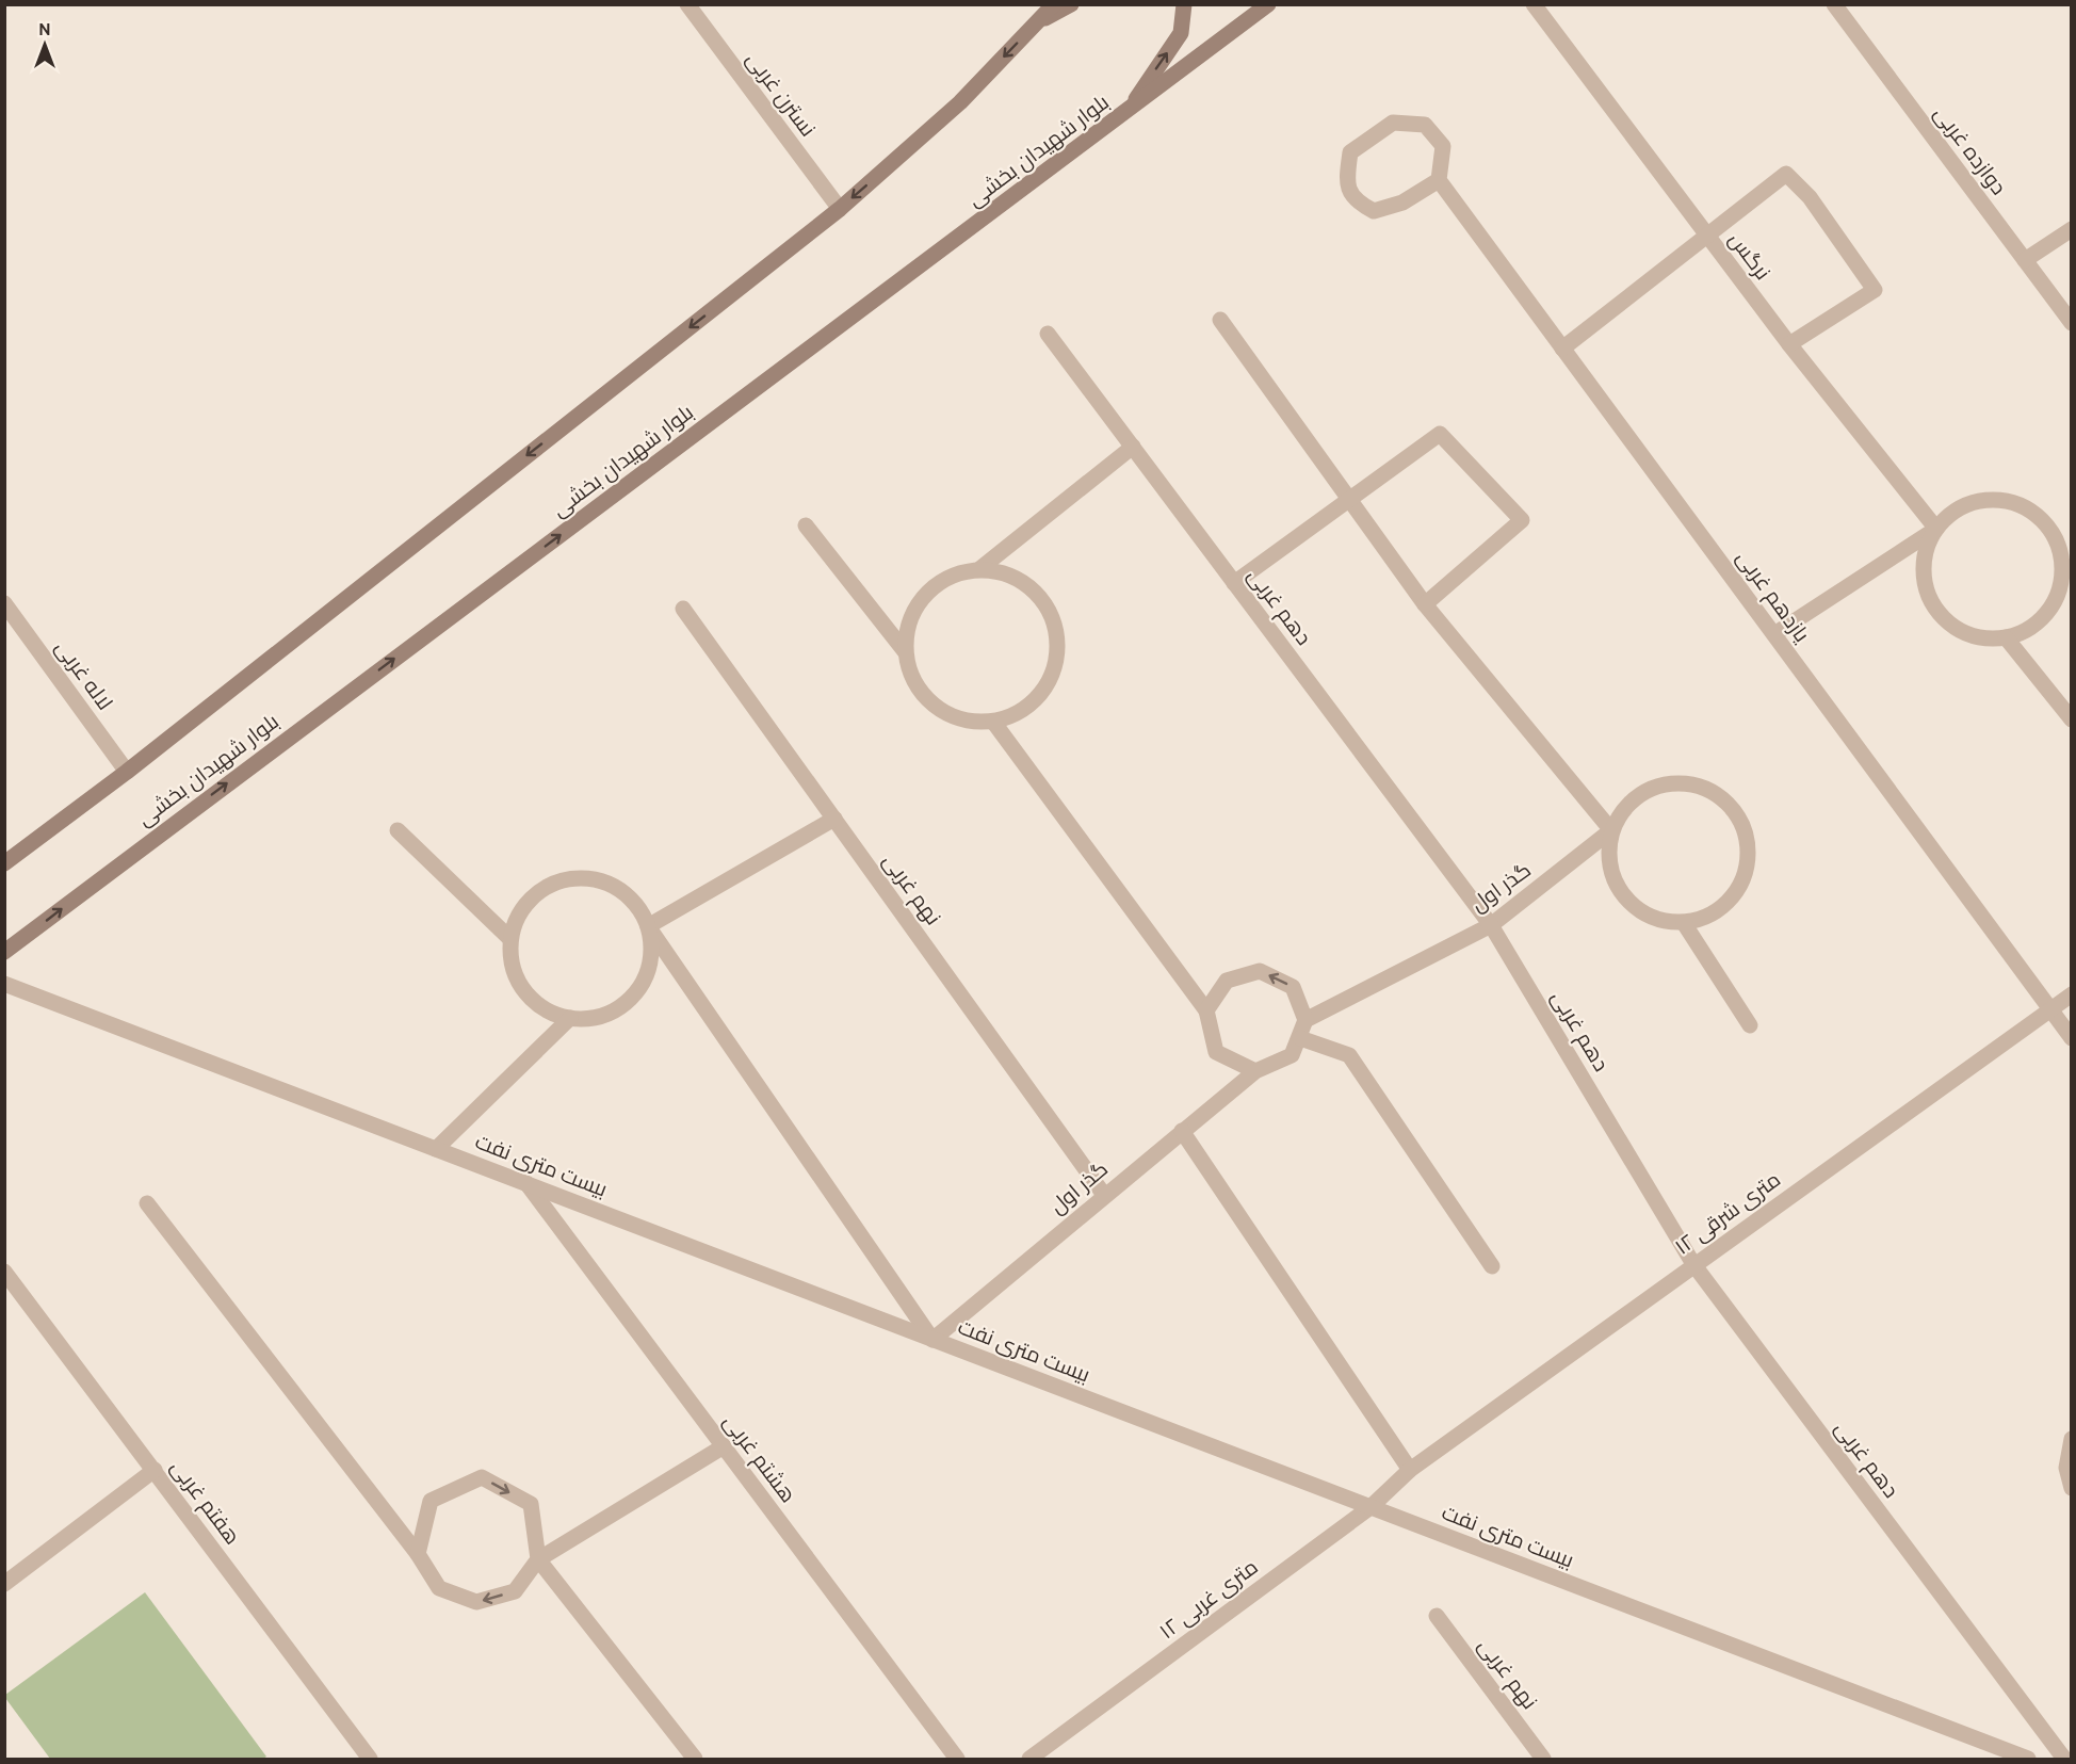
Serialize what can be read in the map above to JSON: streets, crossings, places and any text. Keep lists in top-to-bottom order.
{
  "streets": {
    "main road": ["بلوار شهیدان بخشی"],
    "street": [
      "نسترن غربی",
      "دوازده غربی",
      "نرگس",
      "یازدهم غربی",
      "دهم غربی",
      "لاله غربی",
      "گذر اول",
      "نهم غربی",
      "بیست متری نفت",
      "۱۲ متری شرقی",
      "هشتم غربی",
      "هفتم غربی",
      "۱۲ متری غربی"
    ]
  },
  "crossings": [
    ["یازدهم غربی", "۱۲ متری شرقی"],
    ["دهم غربی", "گذر اول"],
    ["دهم غربی", "۱۲ متری شرقی"],
    ["گذر اول", "نهم غربی"],
    ["گذر اول", "بیست متری نفت"],
    ["بیست متری نفت", "هشتم غربی"],
    ["بیست متری نفت", "۱۲ متری غربی"],
    ["۱۲ متری شرقی", "۱۲ متری غربی"]
  ],
  "north": "top"
}
